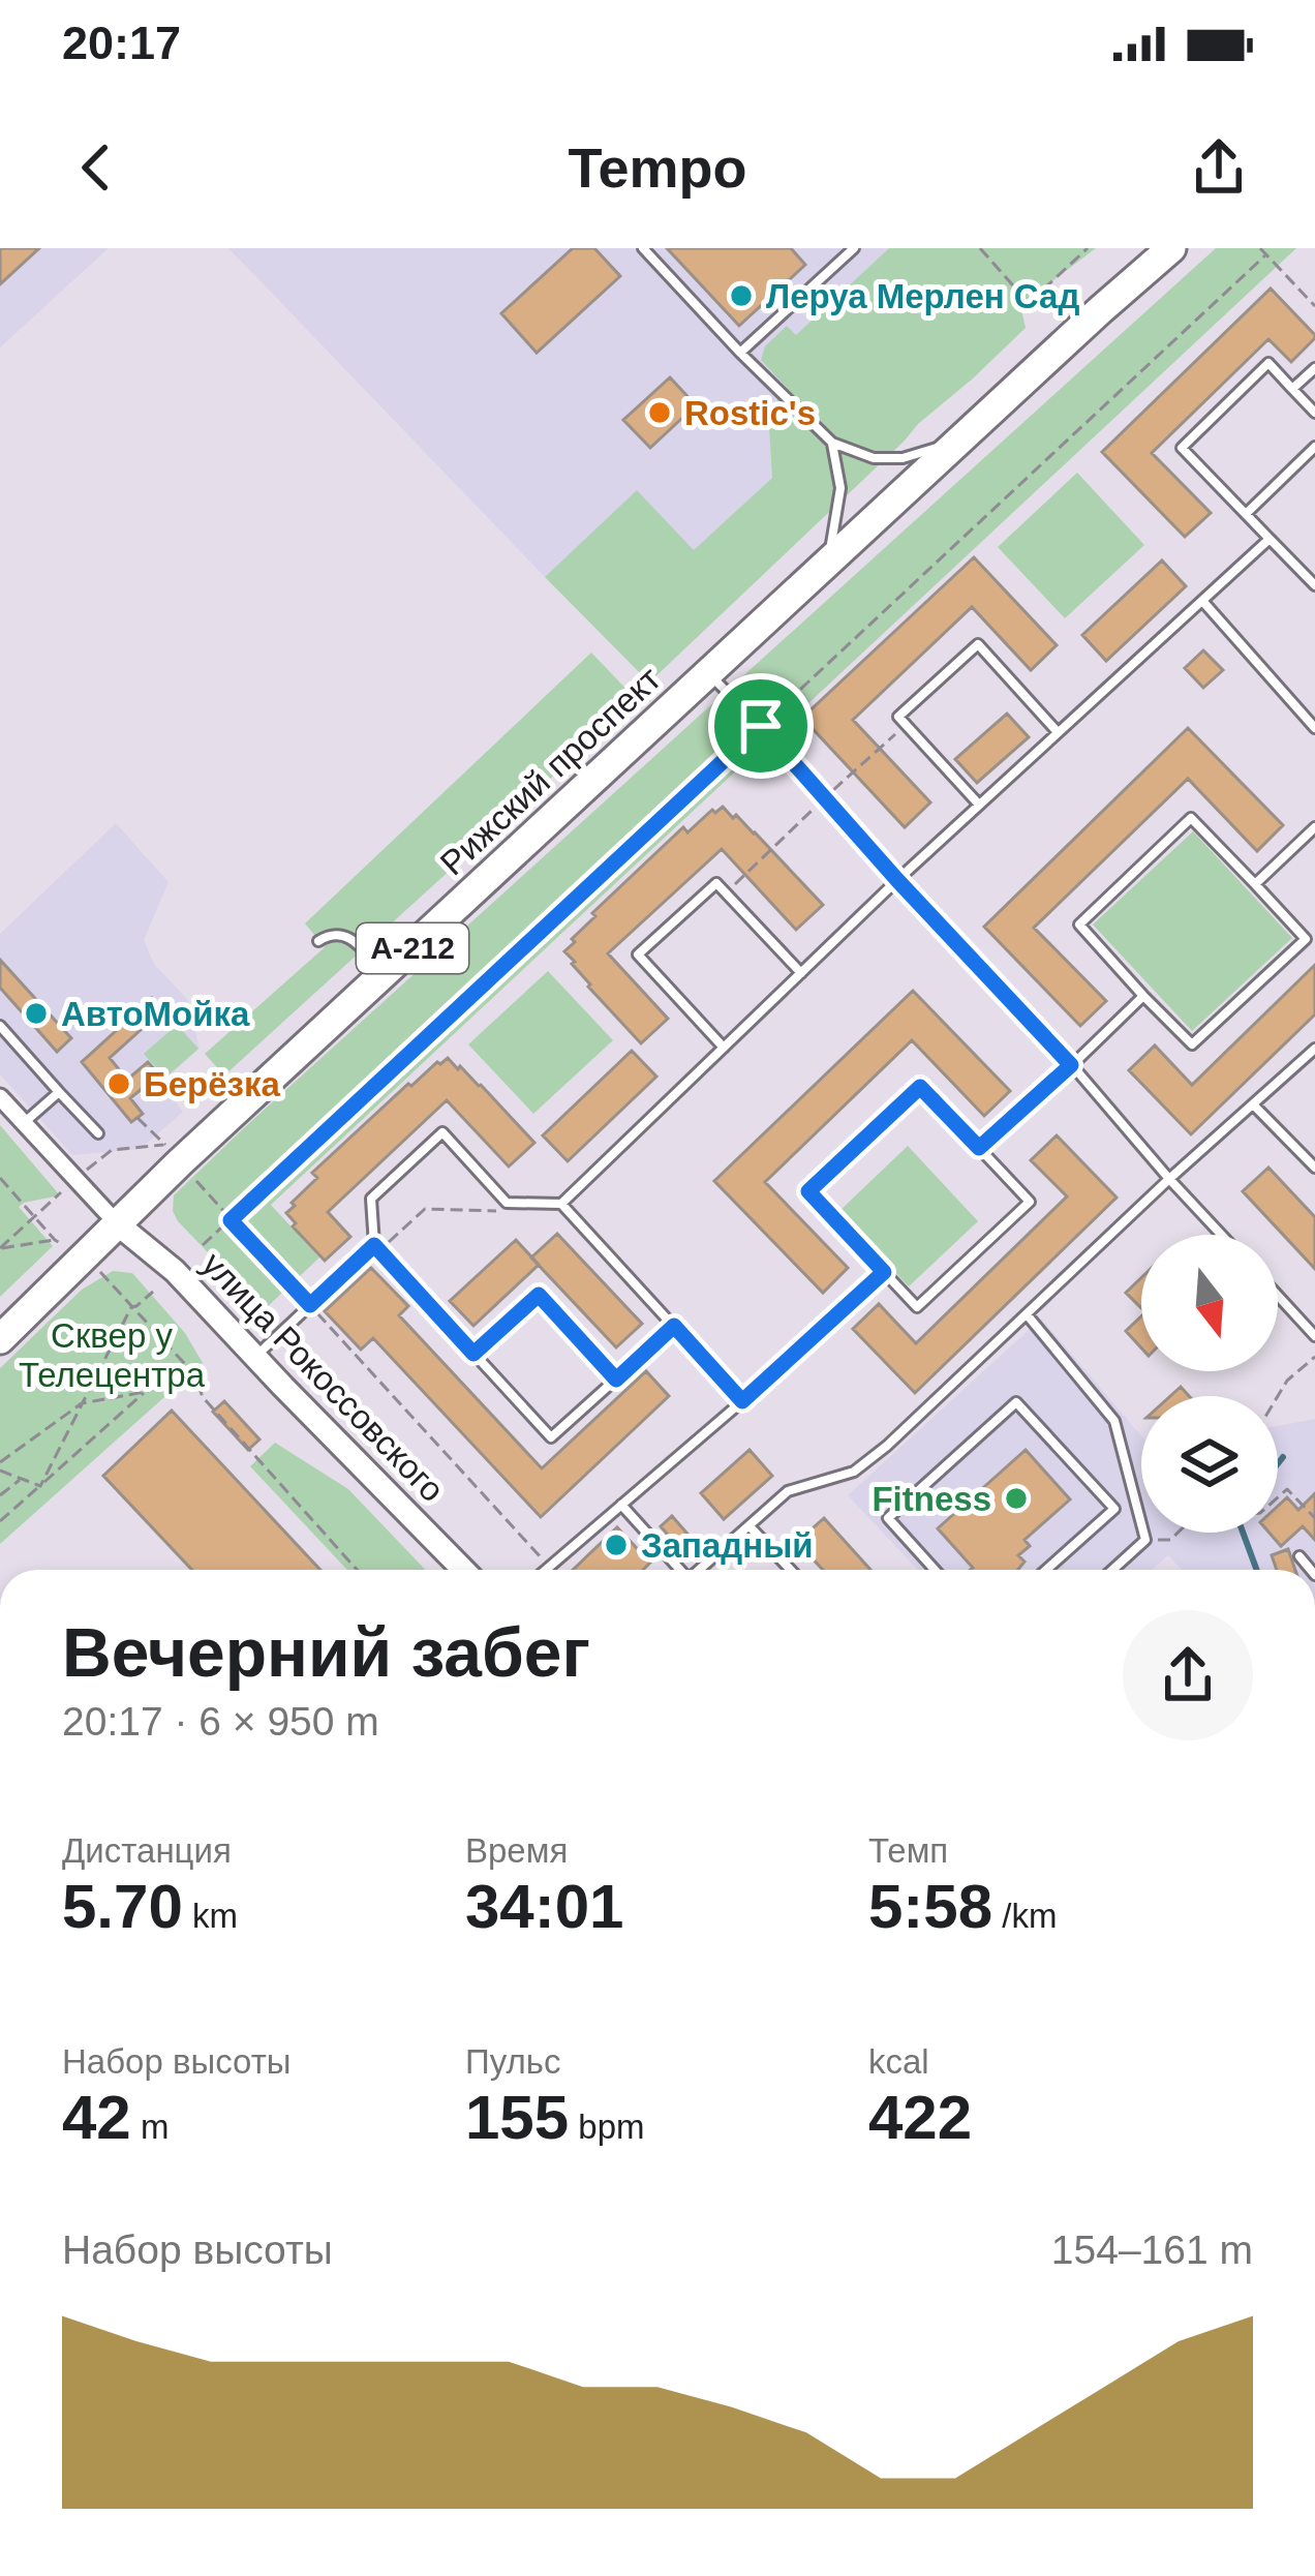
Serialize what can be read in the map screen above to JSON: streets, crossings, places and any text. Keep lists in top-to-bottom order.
{
  "streets": {
    "highway": ["Рижский проспект", "А-212"],
    "main road": ["улица Рокоссовского"]
  },
  "crossings": [
    ["Рижский проспект", "улица Рокоссовского"]
  ],
  "parks": ["Сквер у Телецентра"],
  "places": [
    "Леруа Мерлен Сад",
    "Rostic's",
    "АвтоМойка",
    "Берёзка",
    "Fitness",
    "Западный"
  ],
  "north": "bottom",
  "page": {
    "status": "20:17",
    "header": "Tempo",
    "heading": ["Вечерний забег", "20:17 · 6 × 950 m"],
    "stats": [
      ["Дистанция", "5.70 km"],
      ["Время", "34:01"],
      ["Темп", "5:58 /km"],
      ["Набор высоты", "42 m"],
      ["Пульс", "155 bpm"],
      ["kcal", "422"]
    ],
    "chart": ["Набор высоты", "154–161 m"]
  }
}
